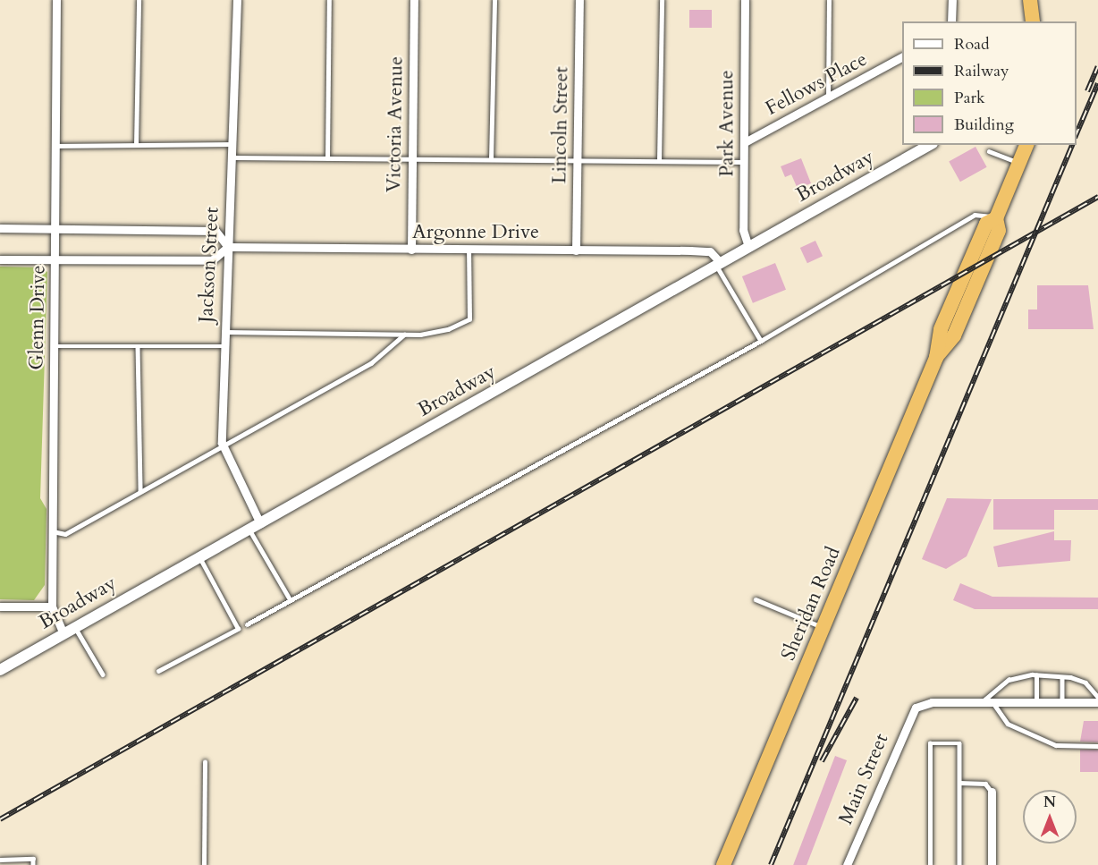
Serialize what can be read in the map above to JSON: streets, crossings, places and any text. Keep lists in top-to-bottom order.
{
  "streets": {
    "highway": ["Sheridan Road"],
    "street": [
      "Fellows Place",
      "Park Avenue",
      "Victoria Avenue",
      "Lincoln Street",
      "Broadway",
      "Argonne Drive",
      "Jackson Street",
      "Glenn Drive",
      "Main Street"
    ]
  },
  "crossings": [
    ["Fellows Place", "Park Avenue"],
    ["Park Avenue", "Broadway"],
    ["Victoria Avenue", "Argonne Drive"],
    ["Lincoln Street", "Argonne Drive"],
    ["Broadway", "Argonne Drive"],
    ["Broadway", "Jackson Street"],
    ["Broadway", "Glenn Drive"],
    ["Argonne Drive", "Jackson Street"]
  ],
  "legend": [
    "Road",
    "Railway",
    "Park",
    "Building"
  ],
  "north": "top"
}
